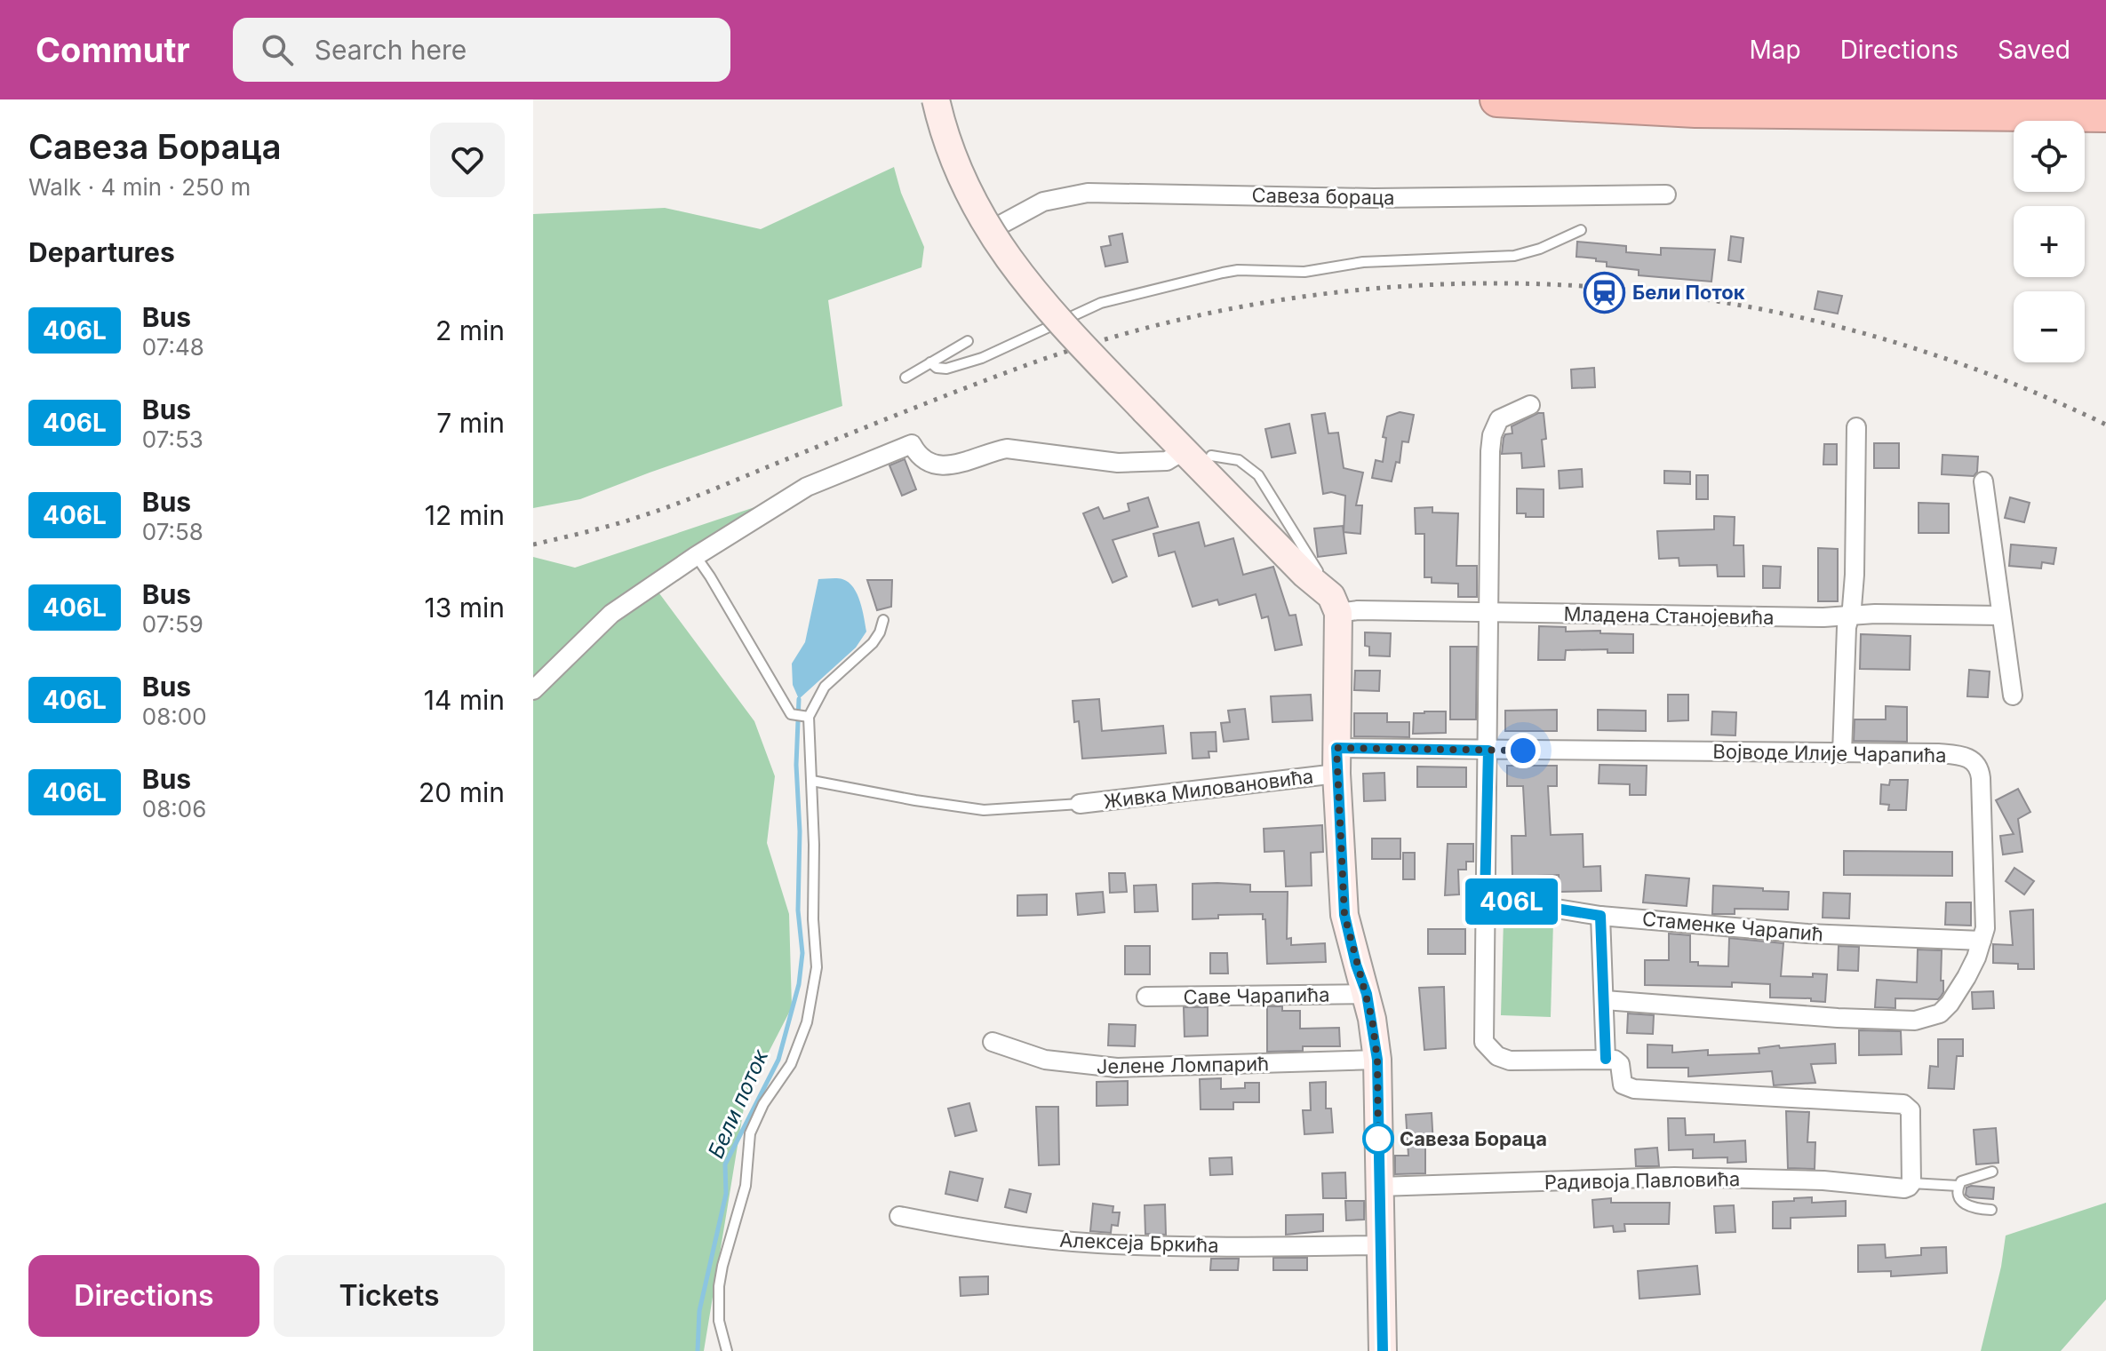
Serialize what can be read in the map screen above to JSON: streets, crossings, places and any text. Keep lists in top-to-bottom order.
{
  "streets": {
    "street": [
      "Савеза бораца",
      "Младена Станојевића",
      "Војводе Илије Чарапића",
      "Живка Миловановића",
      "Стаменке Чарапић",
      "Саве Чарапића",
      "Јелене Ломпарић",
      "Радивоја Павловића",
      "Алексеја Бркића"
    ]
  },
  "crossings": [
    ["Војводе Илије Чарапића", "Живка Миловановића"],
    ["Војводе Илије Чарапића", "Стаменке Чарапић"]
  ],
  "water": ["Бели поток"],
  "places": {
    "station": ["Бели Поток"],
    "other": ["Савеза Бораца"]
  },
  "lines": ["bus line 406L"],
  "page": {
    "header": "Commutr",
    "search": "Search here",
    "nav": ["Map", "Directions", "Saved"],
    "heading": [
      ["Савеза Бораца", "Walk · 4 min · 250 m"],
      "Departures"
    ],
    "on_map": "406L",
    "map_buttons": ["+", "−"],
    "list": [
      {
        "mark": "406L",
        "name": "Bus",
        "note": "07:48",
        "value": "2 min"
      },
      {
        "mark": "406L",
        "name": "Bus",
        "note": "07:53",
        "value": "7 min"
      },
      {
        "mark": "406L",
        "name": "Bus",
        "note": "07:58",
        "value": "12 min"
      },
      {
        "mark": "406L",
        "name": "Bus",
        "note": "07:59",
        "value": "13 min"
      },
      {
        "mark": "406L",
        "name": "Bus",
        "note": "08:00",
        "value": "14 min"
      },
      {
        "mark": "406L",
        "name": "Bus",
        "note": "08:06",
        "value": "20 min"
      }
    ],
    "buttons": ["Directions", "Tickets"]
  }
}
